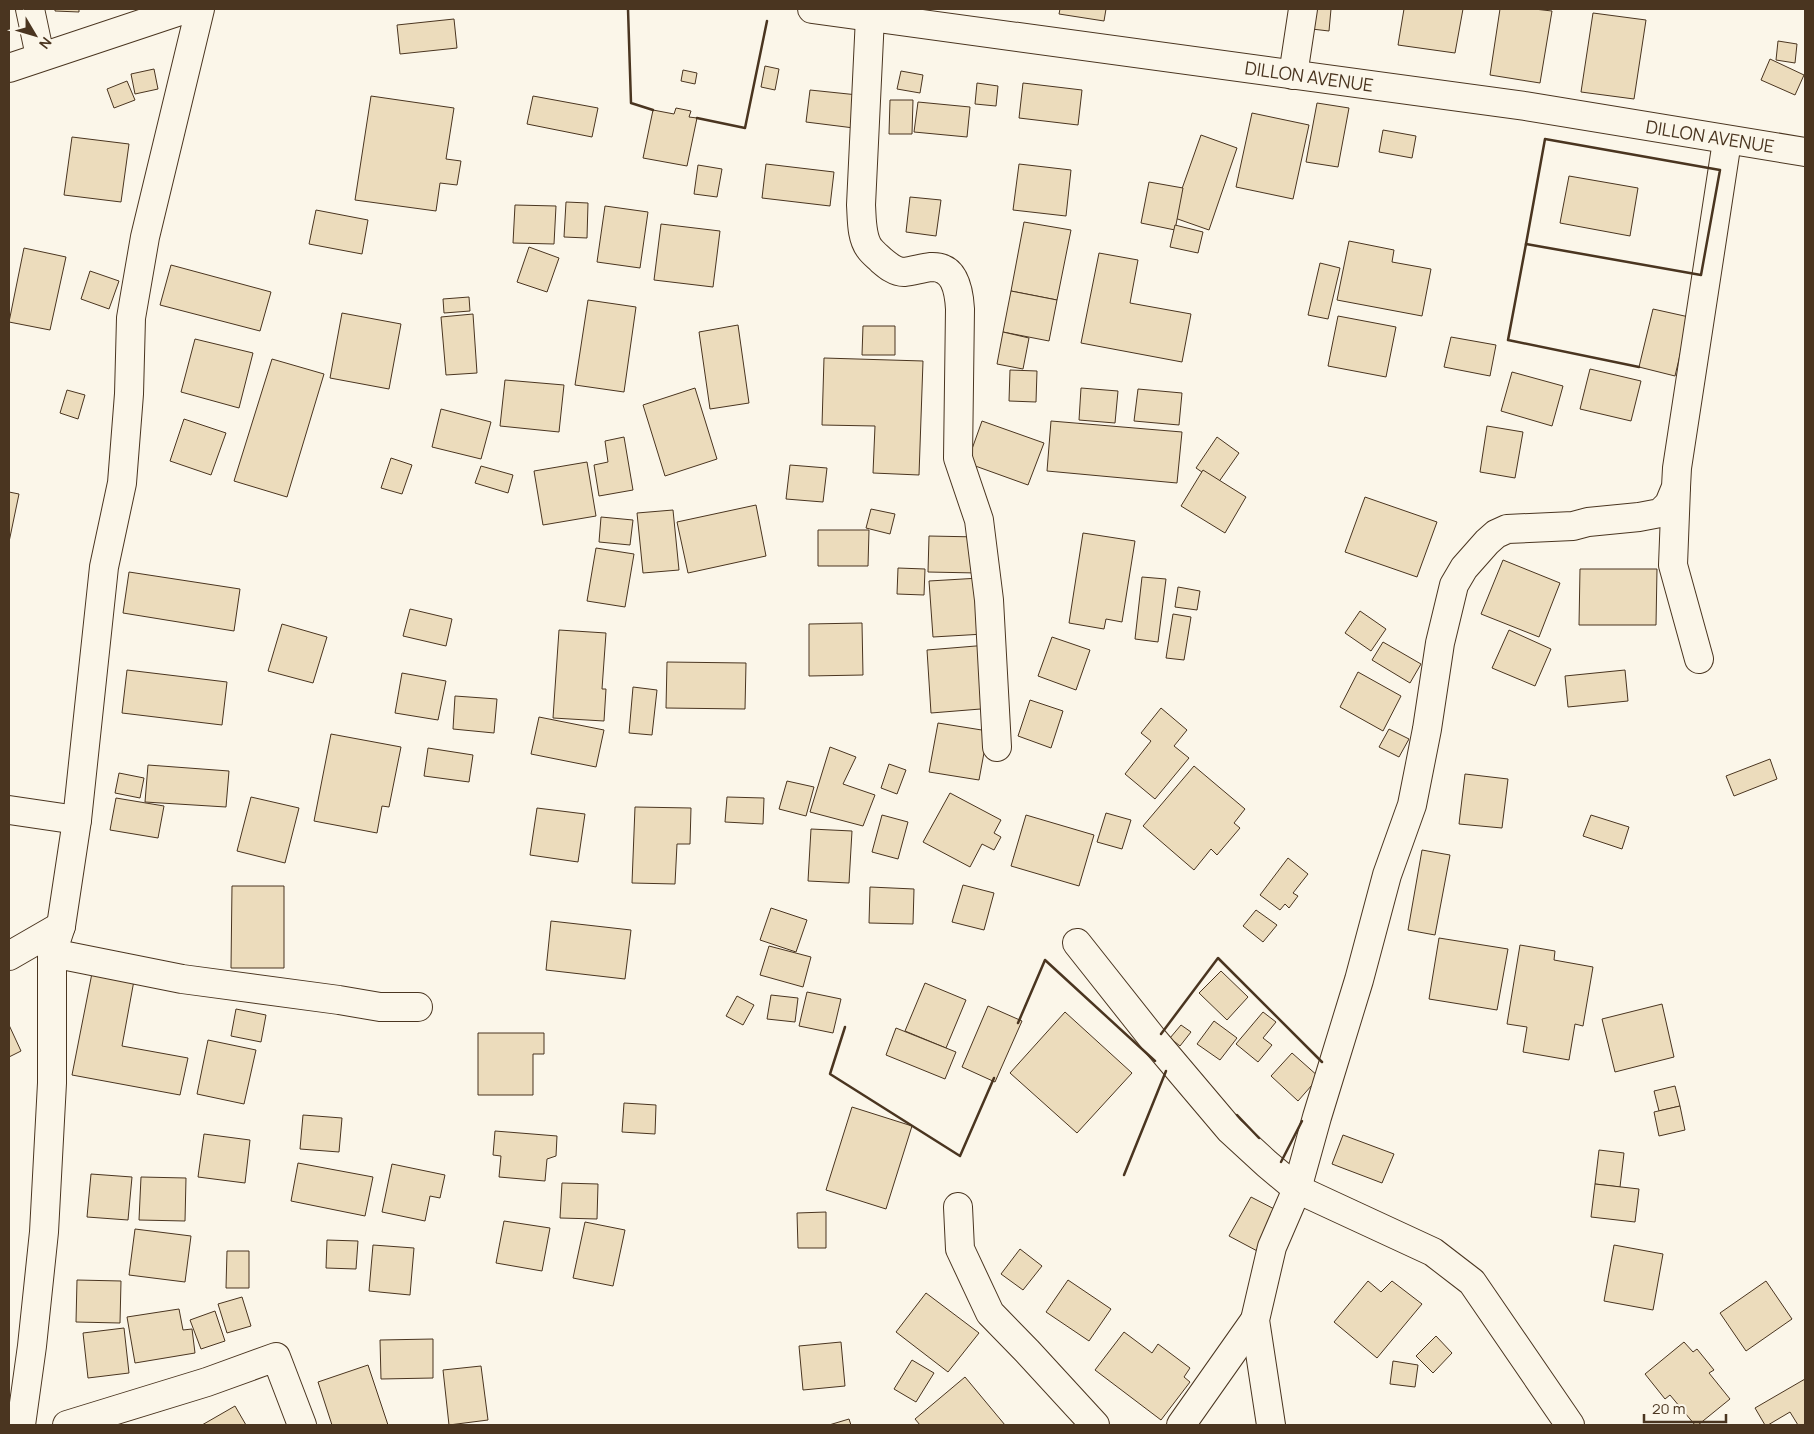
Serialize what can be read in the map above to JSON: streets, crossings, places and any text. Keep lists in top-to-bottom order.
{
  "streets": {
    "street": ["DILLON AVENUE"]
  },
  "scale_bar": "20 m",
  "north": "bottom right"
}
